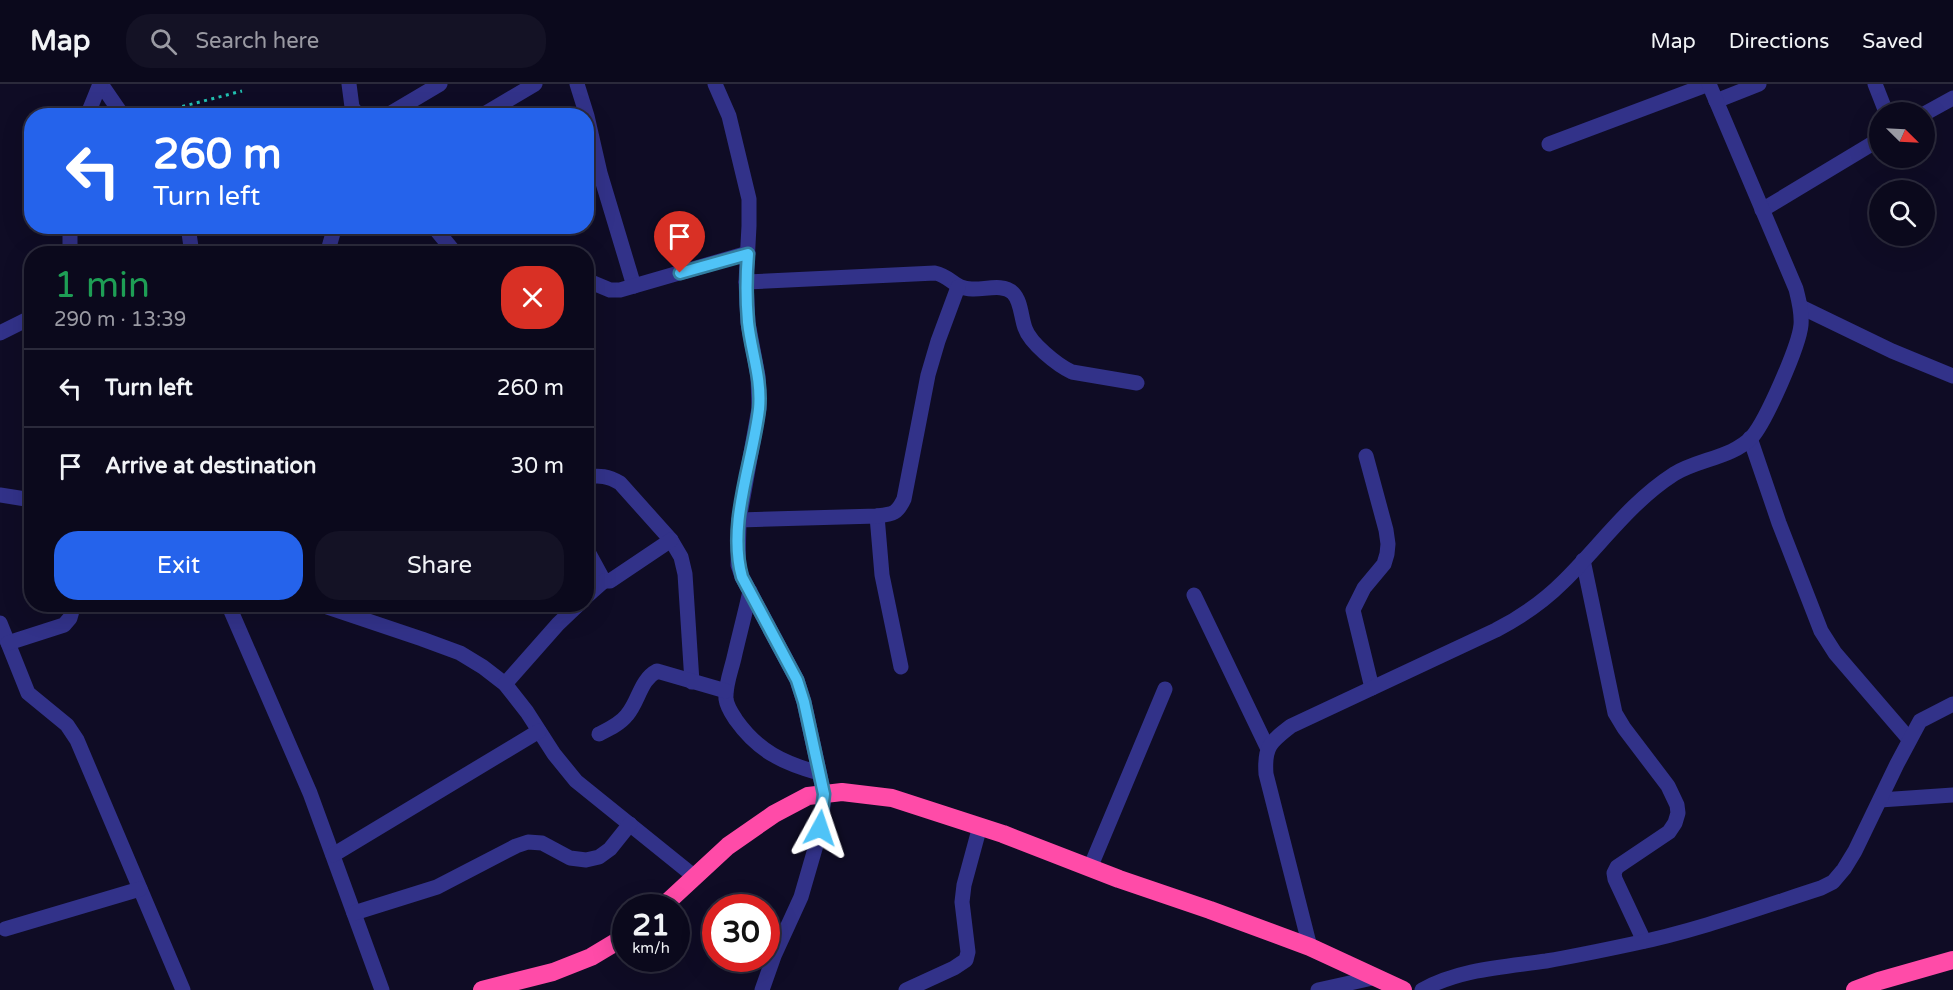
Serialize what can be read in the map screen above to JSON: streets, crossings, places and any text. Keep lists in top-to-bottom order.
{
  "north": "bottom right",
  "page": {
    "header": "Map",
    "search": "Search here",
    "nav": ["Map", "Directions", "Saved"],
    "turn": ["260 m", "Turn left"],
    "heading": ["1 min", "290 m · 13:39"],
    "list": [
      {
        "name": "Turn left",
        "value": "260 m"
      },
      {
        "name": "Arrive at destination",
        "value": "30 m"
      }
    ],
    "buttons": ["Exit", "Share"],
    "speed": "21 km/h",
    "limit": "30"
  }
}
